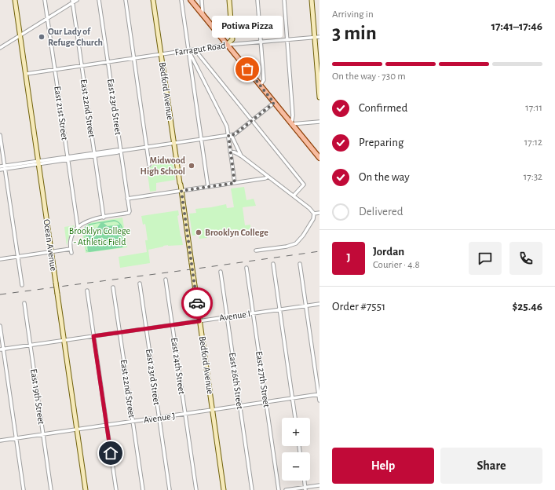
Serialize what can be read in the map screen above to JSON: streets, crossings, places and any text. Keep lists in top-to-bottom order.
{
  "streets": {
    "main road": ["Bedford Avenue", "Ocean Avenue"],
    "street": [
      "Farragut Road",
      "East 23rd Street",
      "East 22nd Street",
      "East 21st Street",
      "Avenue I",
      "East 24th Street",
      "East 27th Street",
      "East 26th Street",
      "East 19th Street",
      "Avenue J"
    ]
  },
  "crossings": [
    ["Farragut Road", "Bedford Avenue"],
    ["Farragut Road", "East 23rd Street"],
    ["Farragut Road", "East 22nd Street"],
    ["Farragut Road", "East 21st Street"],
    ["Farragut Road", "Ocean Avenue"],
    ["Bedford Avenue", "Avenue I"],
    ["Bedford Avenue", "Avenue J"],
    ["East 23rd Street", "East 22nd Street"],
    ["East 23rd Street", "Avenue I"],
    ["East 23rd Street", "Avenue J"],
    ["East 22nd Street", "Avenue I"],
    ["East 22nd Street", "Avenue J"],
    ["Ocean Avenue", "Avenue I"],
    ["Ocean Avenue", "Avenue J"],
    ["Avenue I", "East 24th Street"],
    ["Avenue I", "East 27th Street"],
    ["Avenue I", "East 26th Street"],
    ["Avenue I", "East 19th Street"],
    ["East 24th Street", "Avenue J"],
    ["East 27th Street", "Avenue J"],
    ["East 26th Street", "Avenue J"],
    ["East 19th Street", "Avenue J"]
  ],
  "parks": ["Brooklyn College - Athletic Field"],
  "places": [
    "Our Lady of Refuge Church",
    "Potiwa Pizza",
    "Midwood High School",
    "Brooklyn College"
  ],
  "page": {
    "heading": ["3 min", "Arriving in", "17:41–17:46"],
    "panel": [
      "Jordan",
      "Courier · 4.8",
      "Order #7551",
      "$25.46"
    ],
    "bubble": "Potiwa Pizza",
    "bar": "On the way · 730 m",
    "list": [
      ["Confirmed", "17:11"],
      ["Preparing", "17:12"],
      ["On the way", "17:32"],
      "Delivered"
    ],
    "round": "J",
    "map_buttons": ["+", "−"],
    "buttons": ["Help", "Share"]
  }
}
